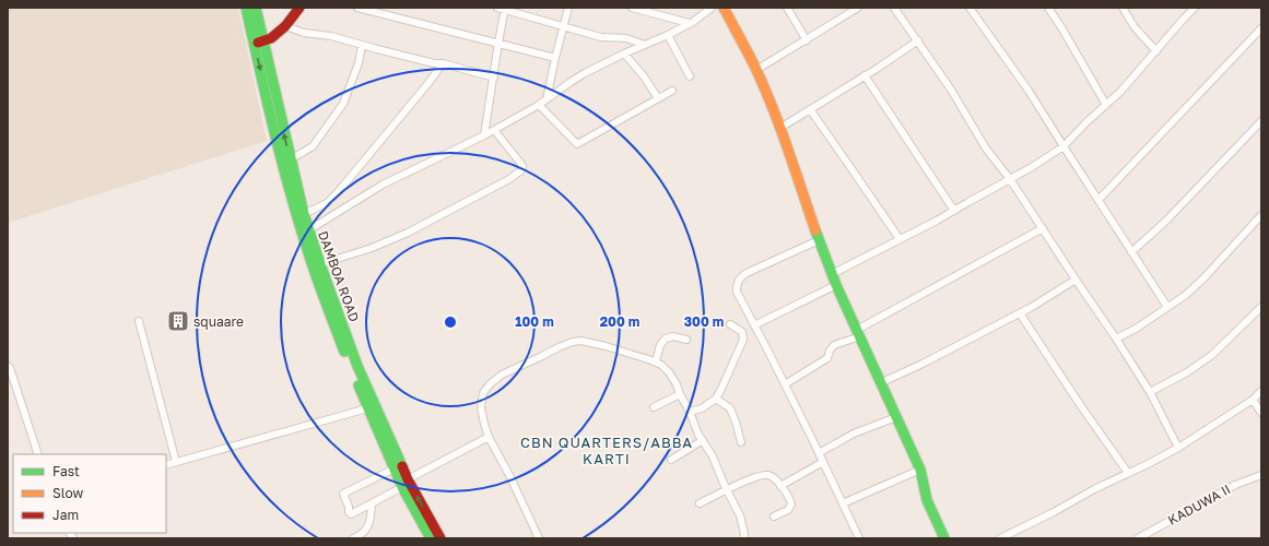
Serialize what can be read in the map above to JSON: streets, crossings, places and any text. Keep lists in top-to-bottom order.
{
  "streets": {
    "main road": ["DAMBOA ROAD"],
    "street": ["KADUWA II"]
  },
  "districts": ["CBN QUARTERS/ABBA KARTI"],
  "places": {
    "building": ["squaare"]
  },
  "legend": ["Fast", "Slow", "Jam"],
  "rings": ["100 m", "200 m", "300 m"]
}
